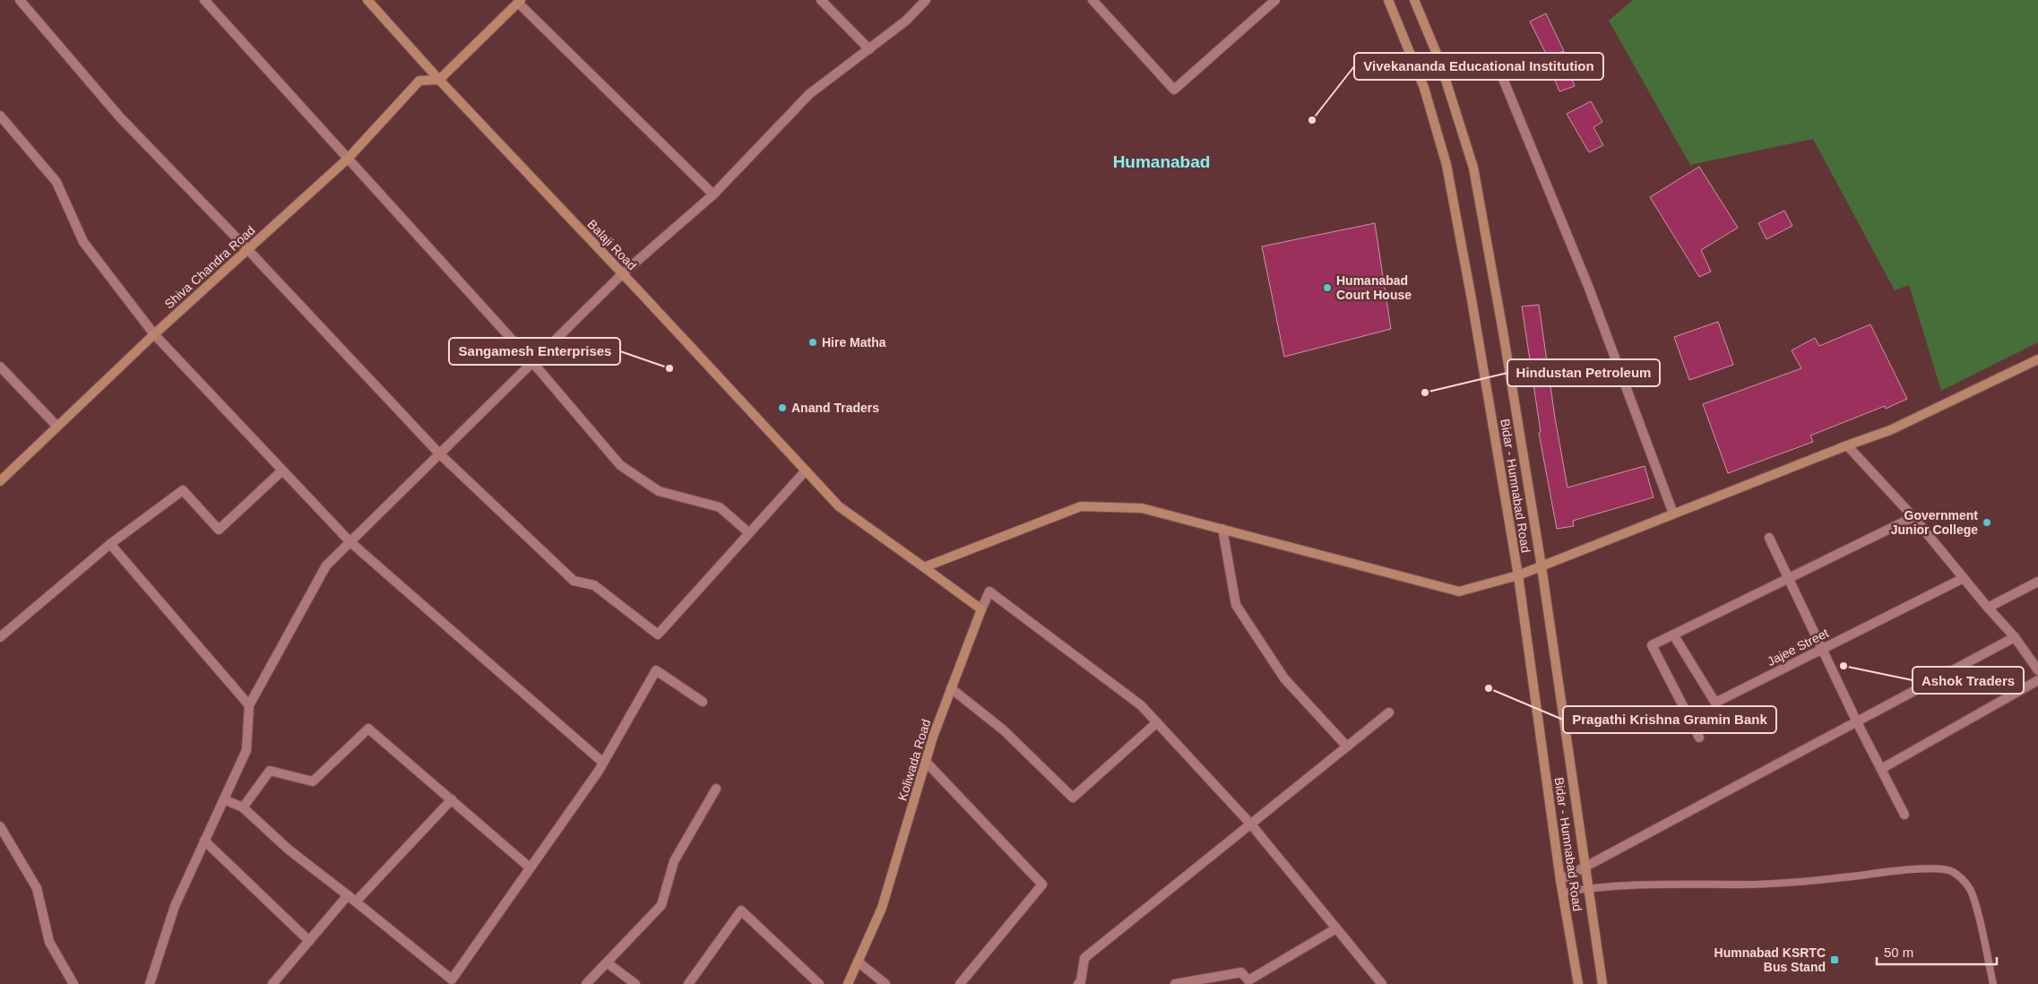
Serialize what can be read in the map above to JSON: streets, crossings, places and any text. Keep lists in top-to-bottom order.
{
  "streets": {
    "street": [
      "Balaji Road",
      "Shiva Chandra Road",
      "Bidar - Humnabad Road",
      "Jajee Street",
      "Koliwada Road"
    ]
  },
  "crossings": [
    ["Balaji Road", "Shiva Chandra Road"]
  ],
  "districts": ["Humanabad"],
  "places": {
    "other": [
      "Vivekananda Educational Institution",
      "Humanabad Court House",
      "Hire Matha",
      "Sangamesh Enterprises",
      "Hindustan Petroleum",
      "Anand Traders",
      "Government Junior College",
      "Ashok Traders",
      "Pragathi Krishna Gramin Bank"
    ],
    "transit": ["Humnabad KSRTC Bus Stand"]
  },
  "scale_bar": "50 m"
}
